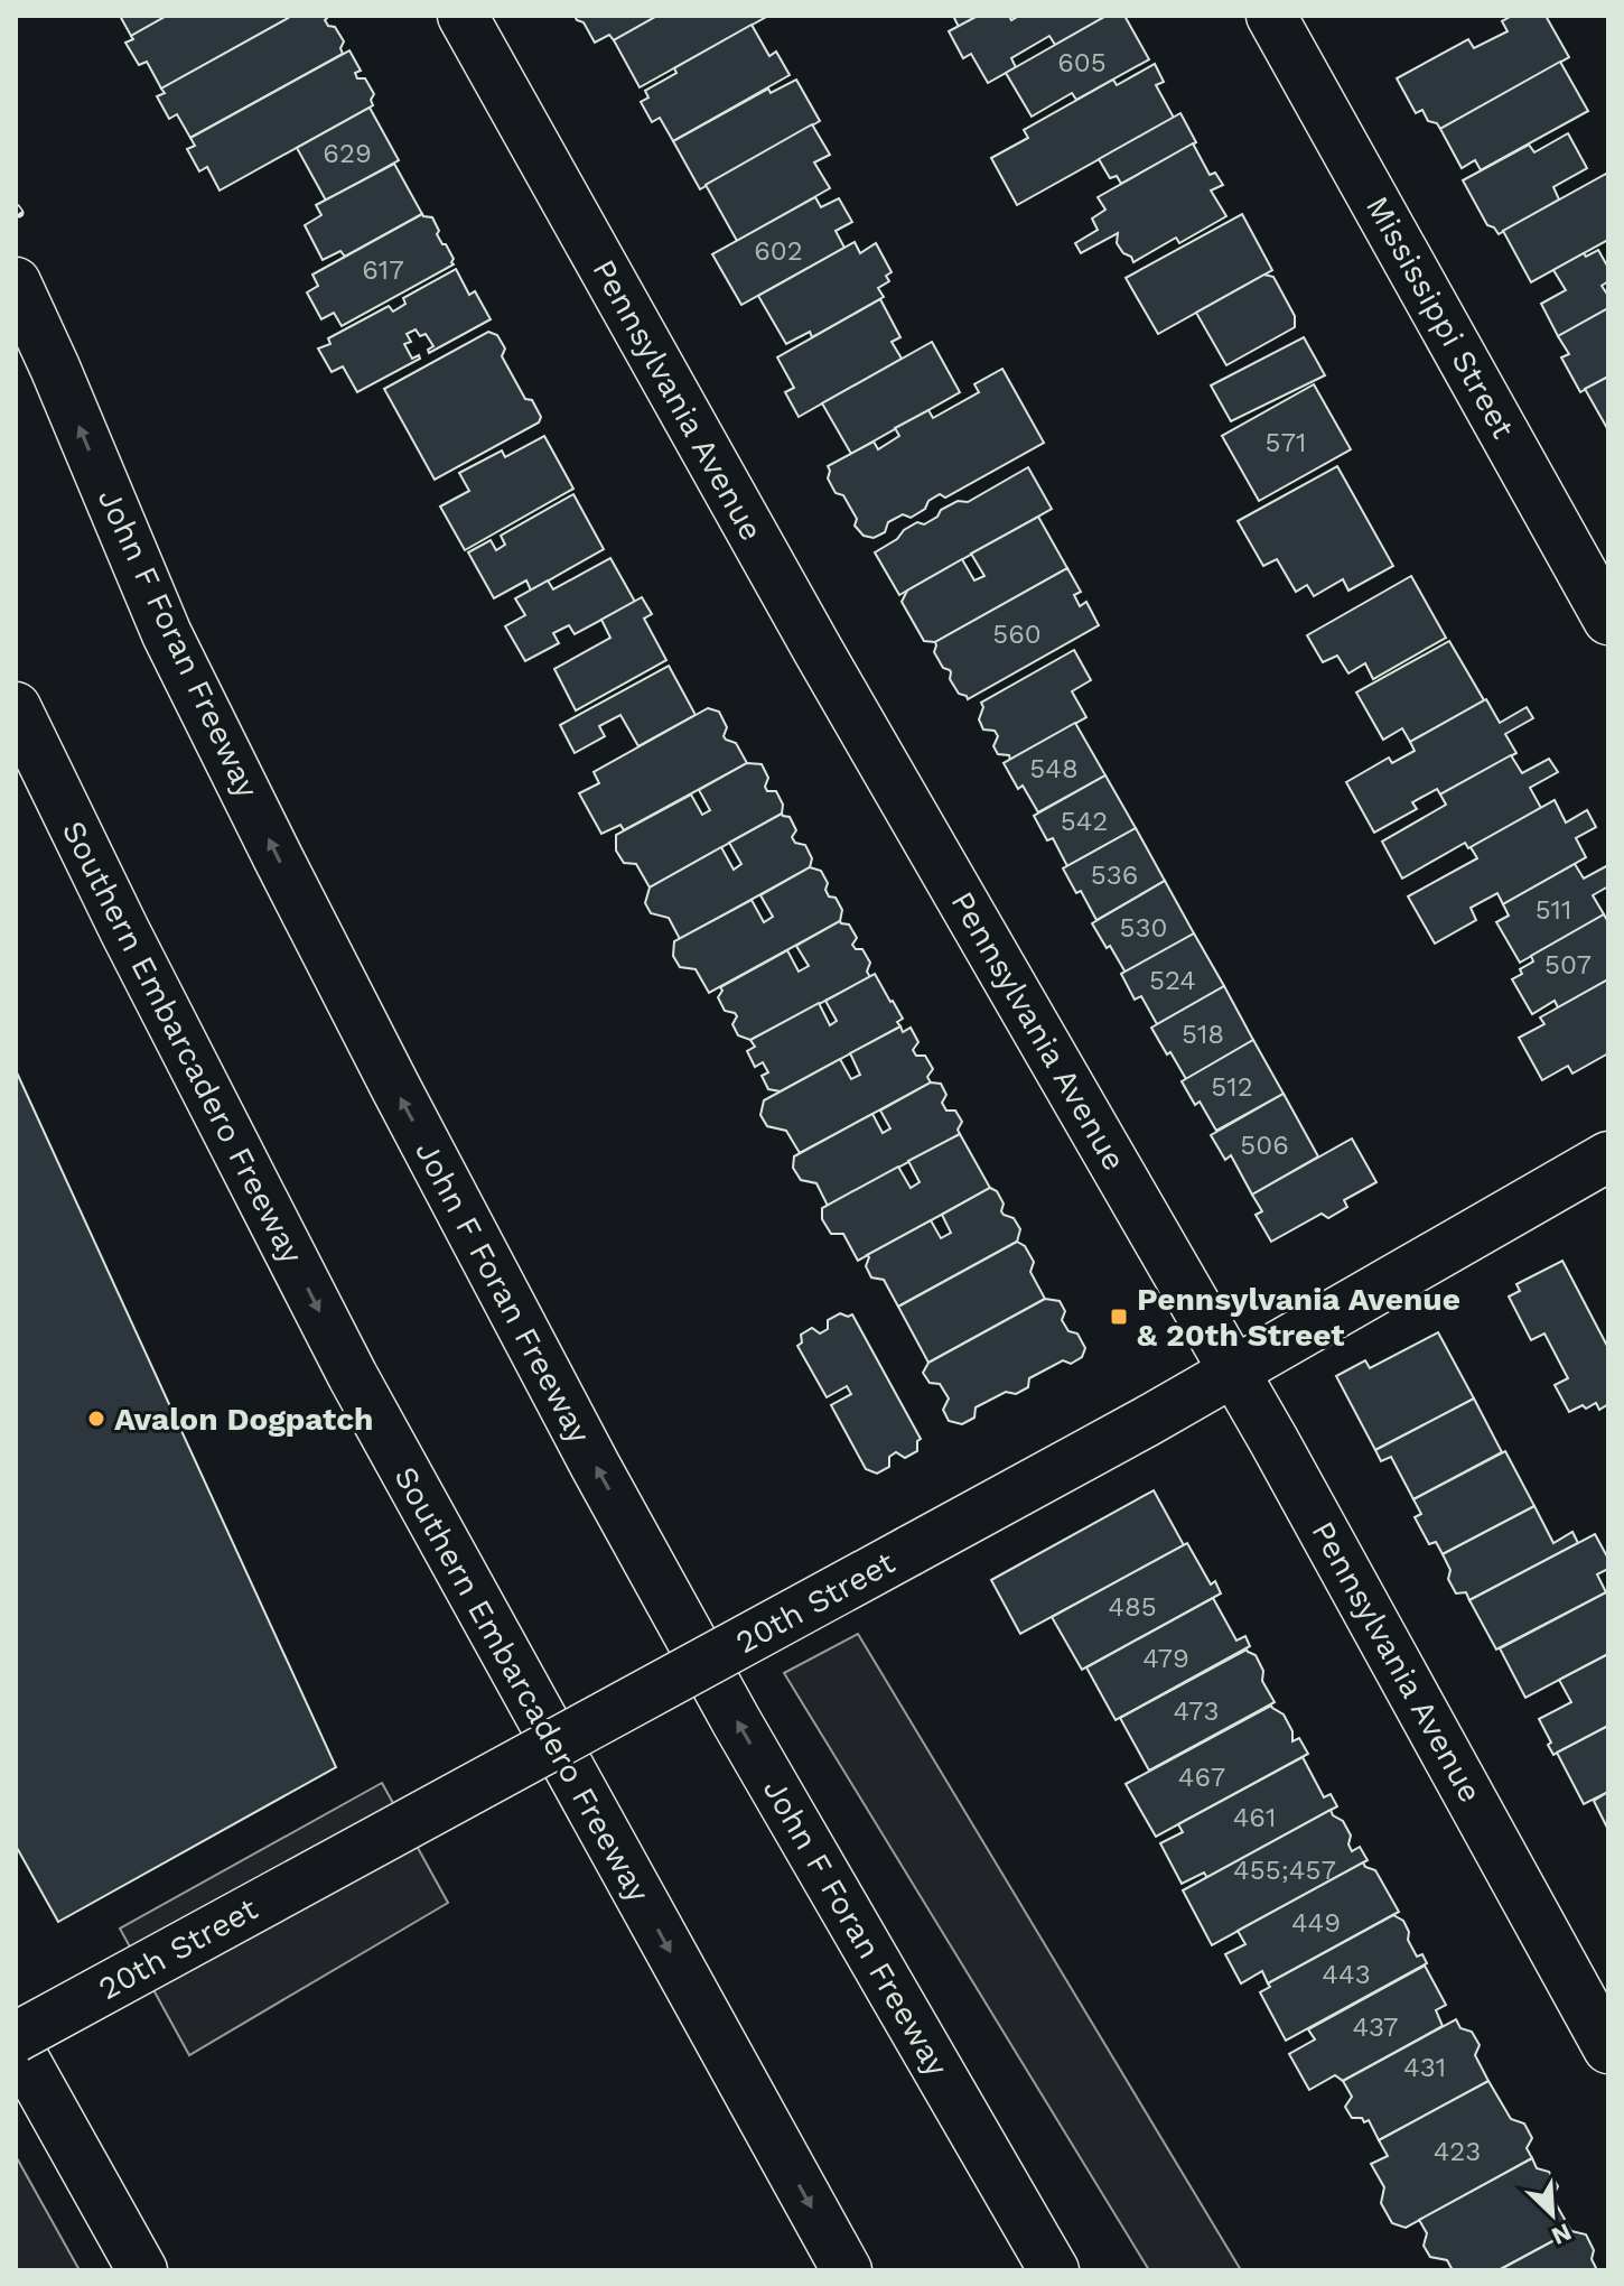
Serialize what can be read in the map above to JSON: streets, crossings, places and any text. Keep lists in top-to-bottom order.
{
  "streets": {
    "main road": [
      "Mississippi Street",
      "Pennsylvania Avenue",
      "John F Foran Freeway",
      "Southern Embarcadero Freeway",
      "20th Street"
    ]
  },
  "crossings": [
    ["Pennsylvania Avenue", "20th Street"]
  ],
  "one_way": ["John F Foran Freeway", "Southern Embarcadero Freeway"],
  "places": {
    "transit": ["Pennsylvania Avenue & 20th Street"],
    "other": ["Avalon Dogpatch"]
  },
  "house_numbers": [
    "605",
    "629",
    "602",
    "617",
    "571",
    "560",
    "548",
    "542",
    "536",
    "511",
    "530",
    "507",
    "524",
    "518",
    "512",
    "506",
    "485",
    "479",
    "473",
    "467",
    "461",
    "455;457",
    "449",
    "443",
    "437",
    "431",
    "423"
  ],
  "north": "bottom right"
}
